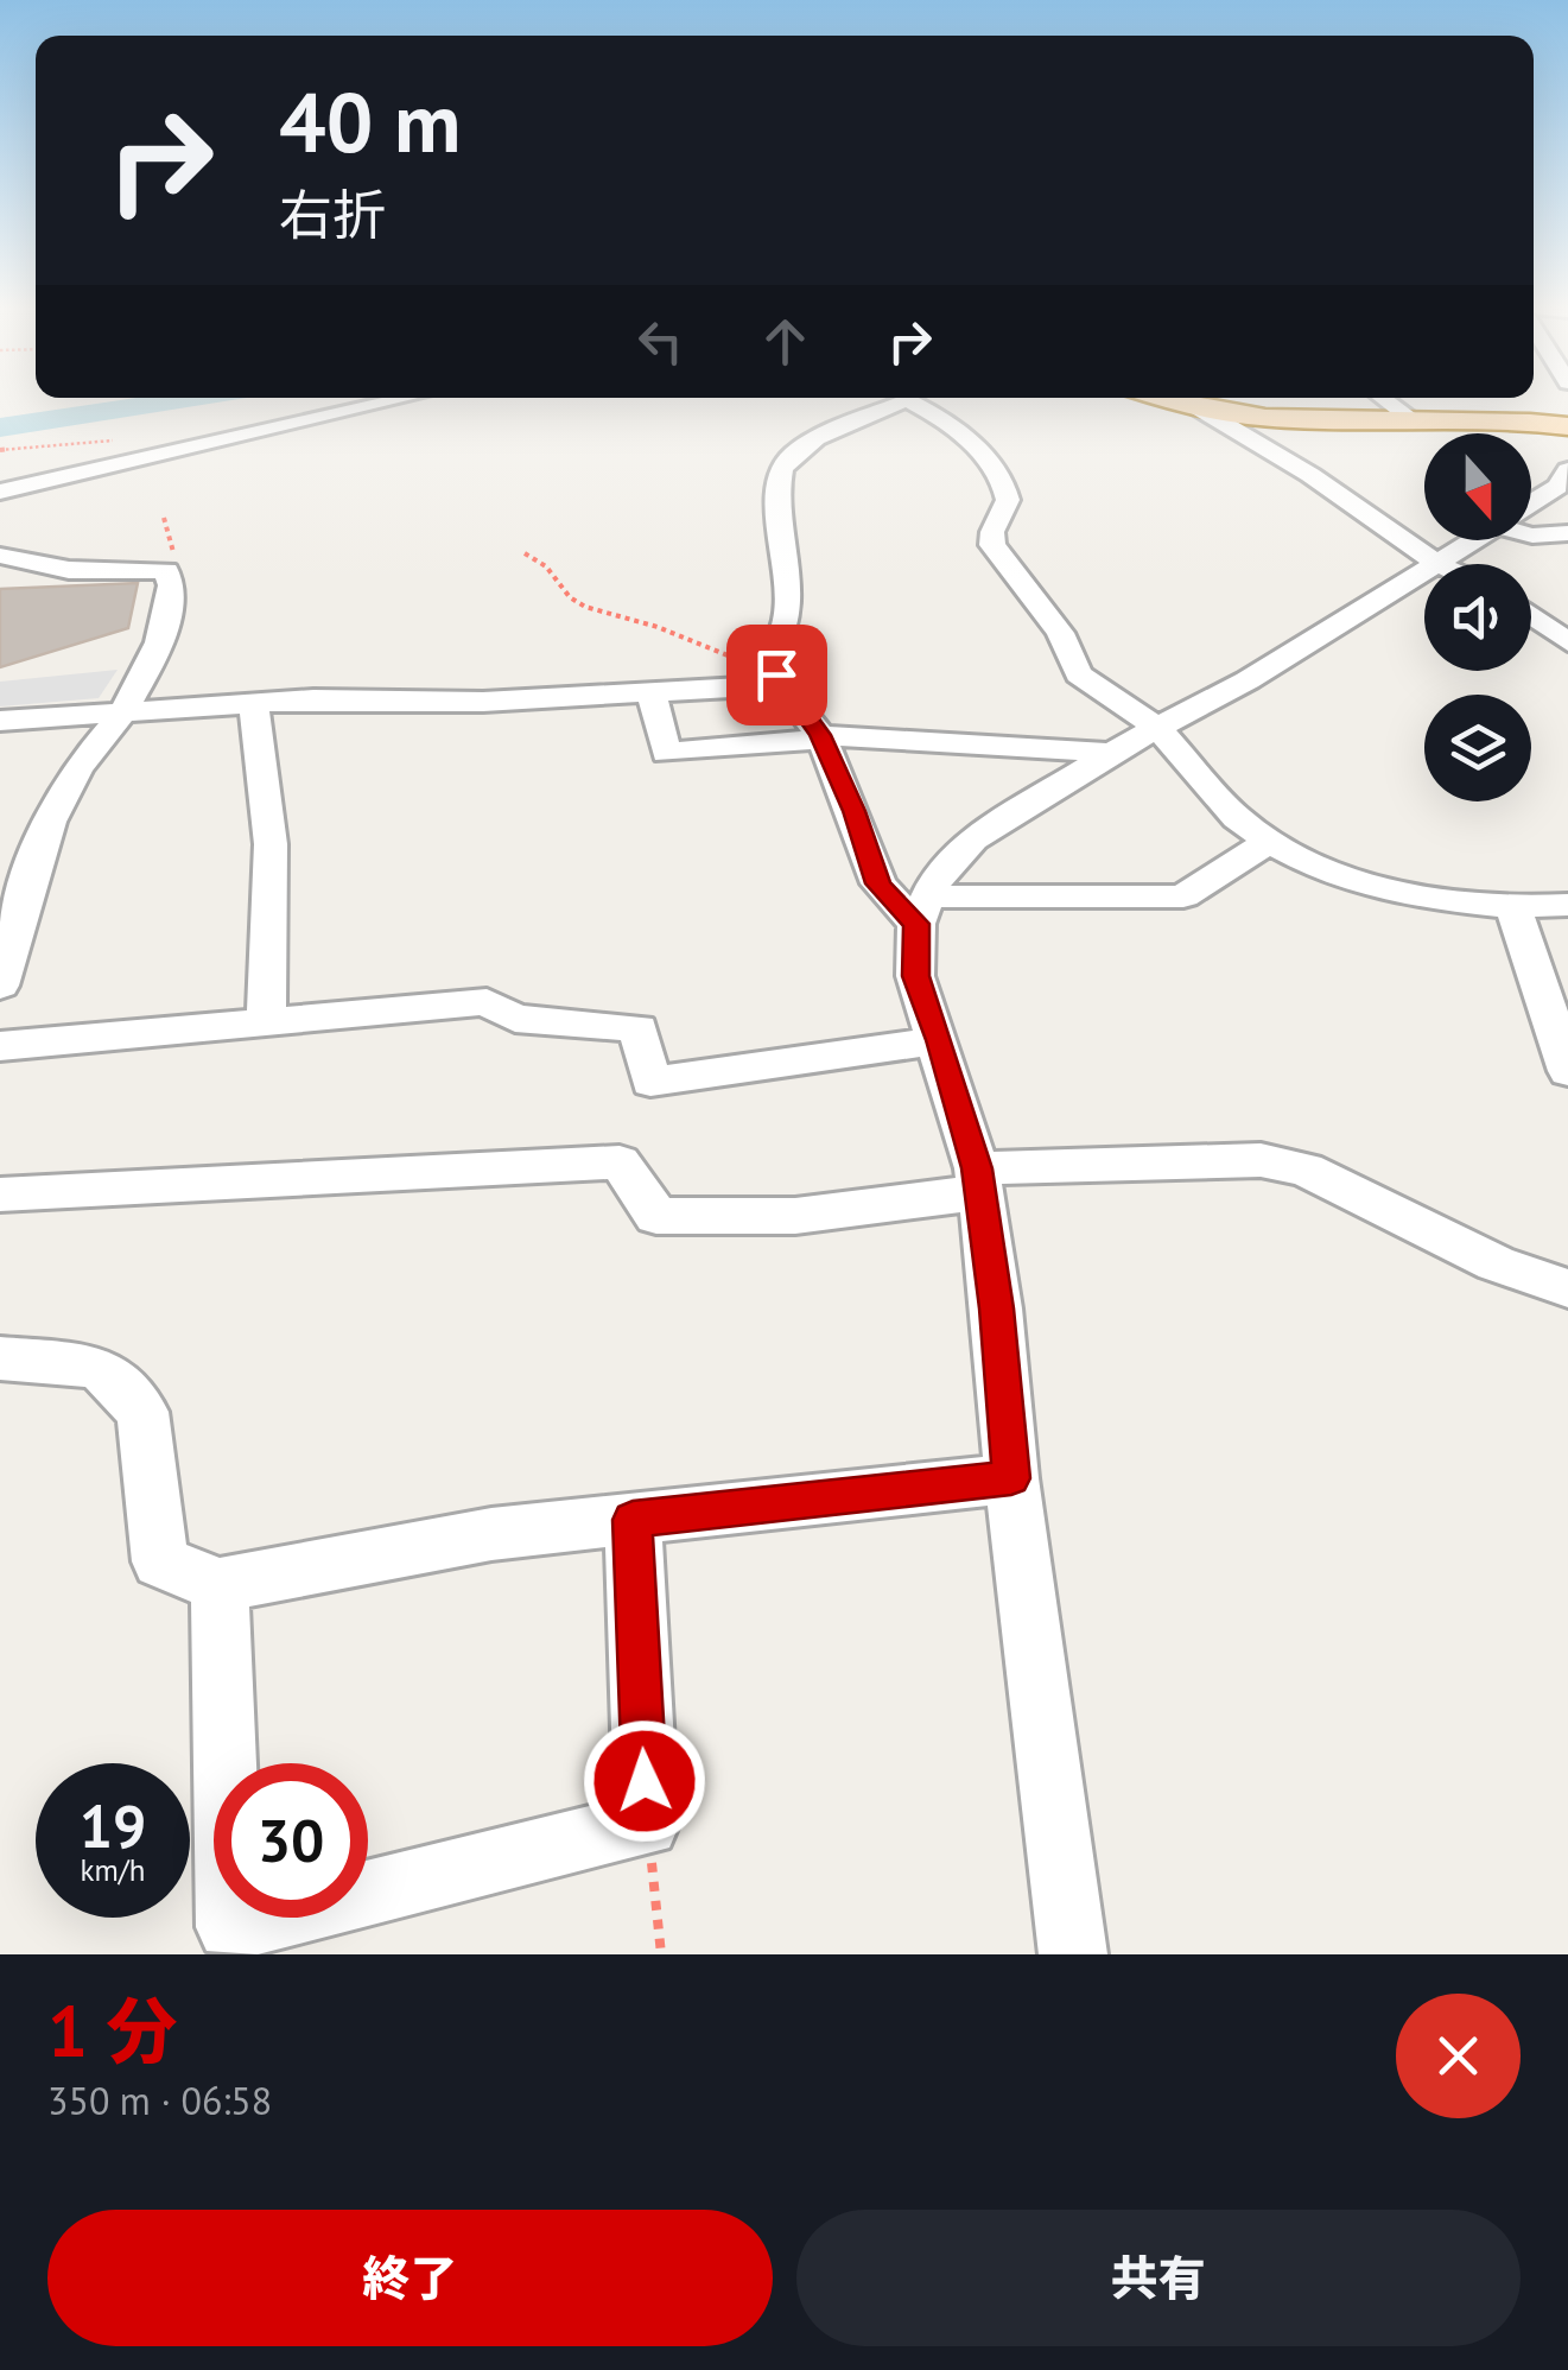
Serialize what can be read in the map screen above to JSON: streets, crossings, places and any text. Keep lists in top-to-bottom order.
{
  "north": "bottom",
  "page": {
    "turn": ["40 m", "右折"],
    "speed": "19 km/h",
    "limit": "30",
    "heading": ["1 分", "350 m · 06:58"],
    "buttons": ["終了", "共有"]
  }
}
